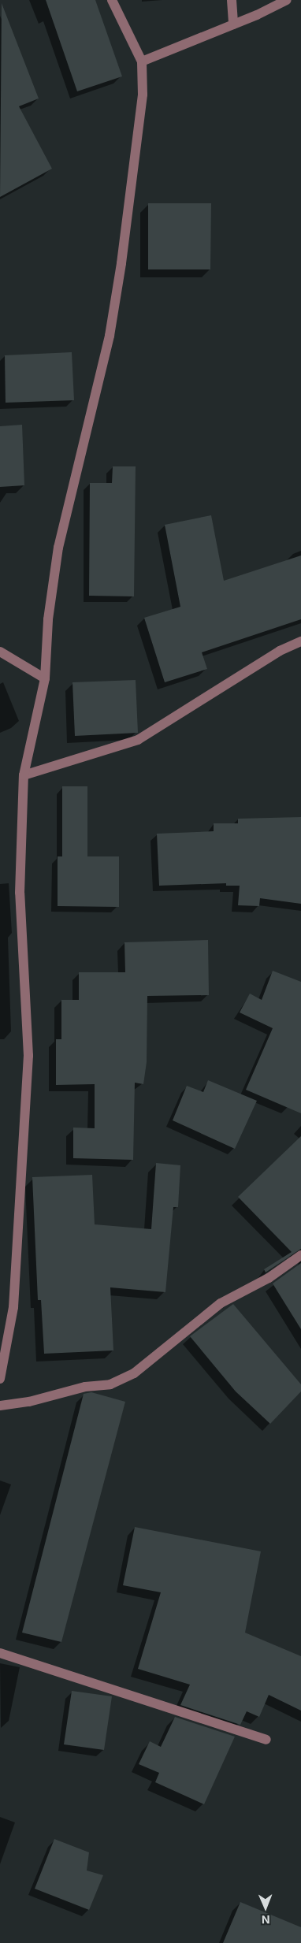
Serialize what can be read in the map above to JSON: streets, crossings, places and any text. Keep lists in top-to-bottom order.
{
  "north": "bottom"
}
